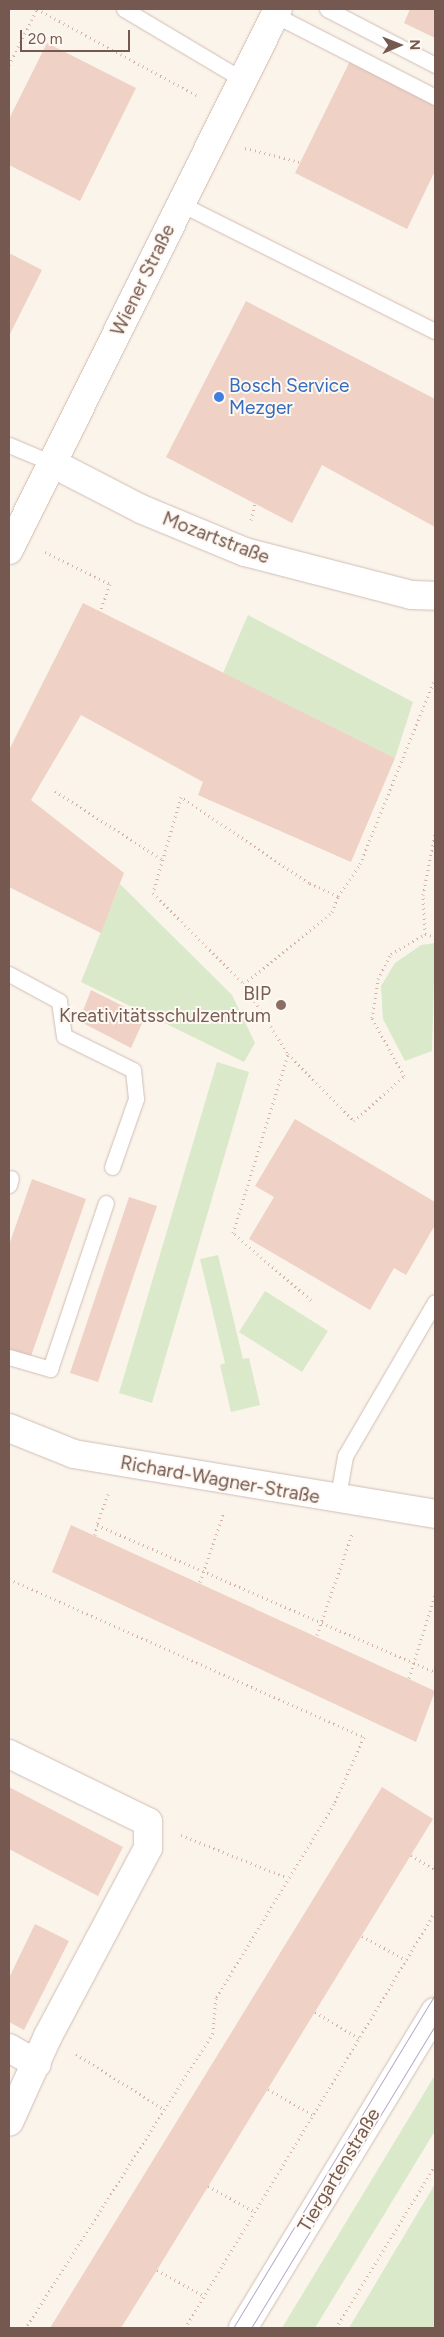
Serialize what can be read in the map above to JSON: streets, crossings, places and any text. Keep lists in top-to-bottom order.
{
  "streets": {
    "street": [
      "Wiener Straße",
      "Mozartstraße",
      "Richard-Wagner-Straße",
      "Tiergartenstraße"
    ]
  },
  "crossings": [
    ["Wiener Straße", "Mozartstraße"]
  ],
  "places": ["Bosch Service Mezger", "BIP Kreativitätsschulzentrum"],
  "scale_bar": "20 m",
  "north": "right"
}
